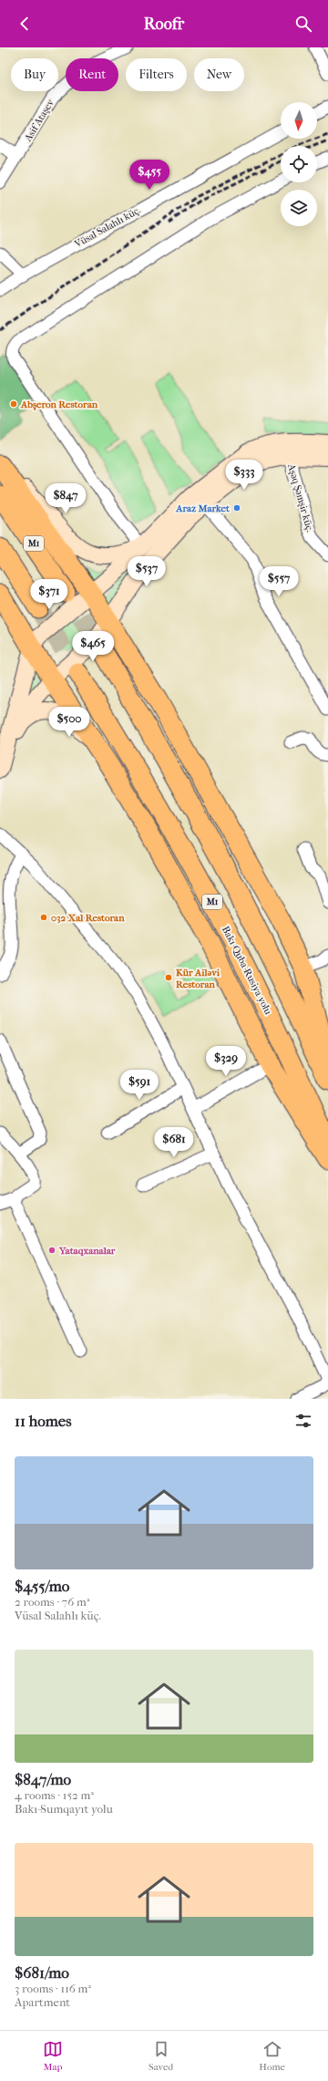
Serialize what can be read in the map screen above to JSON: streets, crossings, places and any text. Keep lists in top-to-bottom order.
{
  "streets": {
    "highway": ["M1", "Bakı-Quba-Rusiya yolu"],
    "street": ["Asif Ataşev", "Vüsal Salahlı küç.", "Aşəq Şəmşir küç."]
  },
  "places": [
    "Abşeron Restoran",
    "Araz Market",
    "032 Xal Restoran",
    "Kür Ailəvi Restoran",
    "Yataqxanalar"
  ],
  "north": "bottom",
  "page": {
    "header": "Roofr",
    "chip": [
      "Buy",
      "Rent",
      "Filters",
      "New"
    ],
    "price": [
      "$455",
      "$333",
      "$847",
      "$537",
      "$557",
      "$371",
      "$465",
      "$500",
      "$329",
      "$591",
      "$681"
    ],
    "heading": "11 homes",
    "list": [
      {
        "name": "$455/mo",
        "note": "2 rooms · 76 m² · Vüsal Salahlı küç."
      },
      {
        "name": "$847/mo",
        "note": "4 rooms · 152 m² · Bakı-Sumqayıt yolu"
      },
      {
        "name": "$681/mo",
        "note": "3 rooms · 116 m² · Apartment"
      }
    ],
    "tabs": ["Map", "Saved", "Home"]
  }
}
